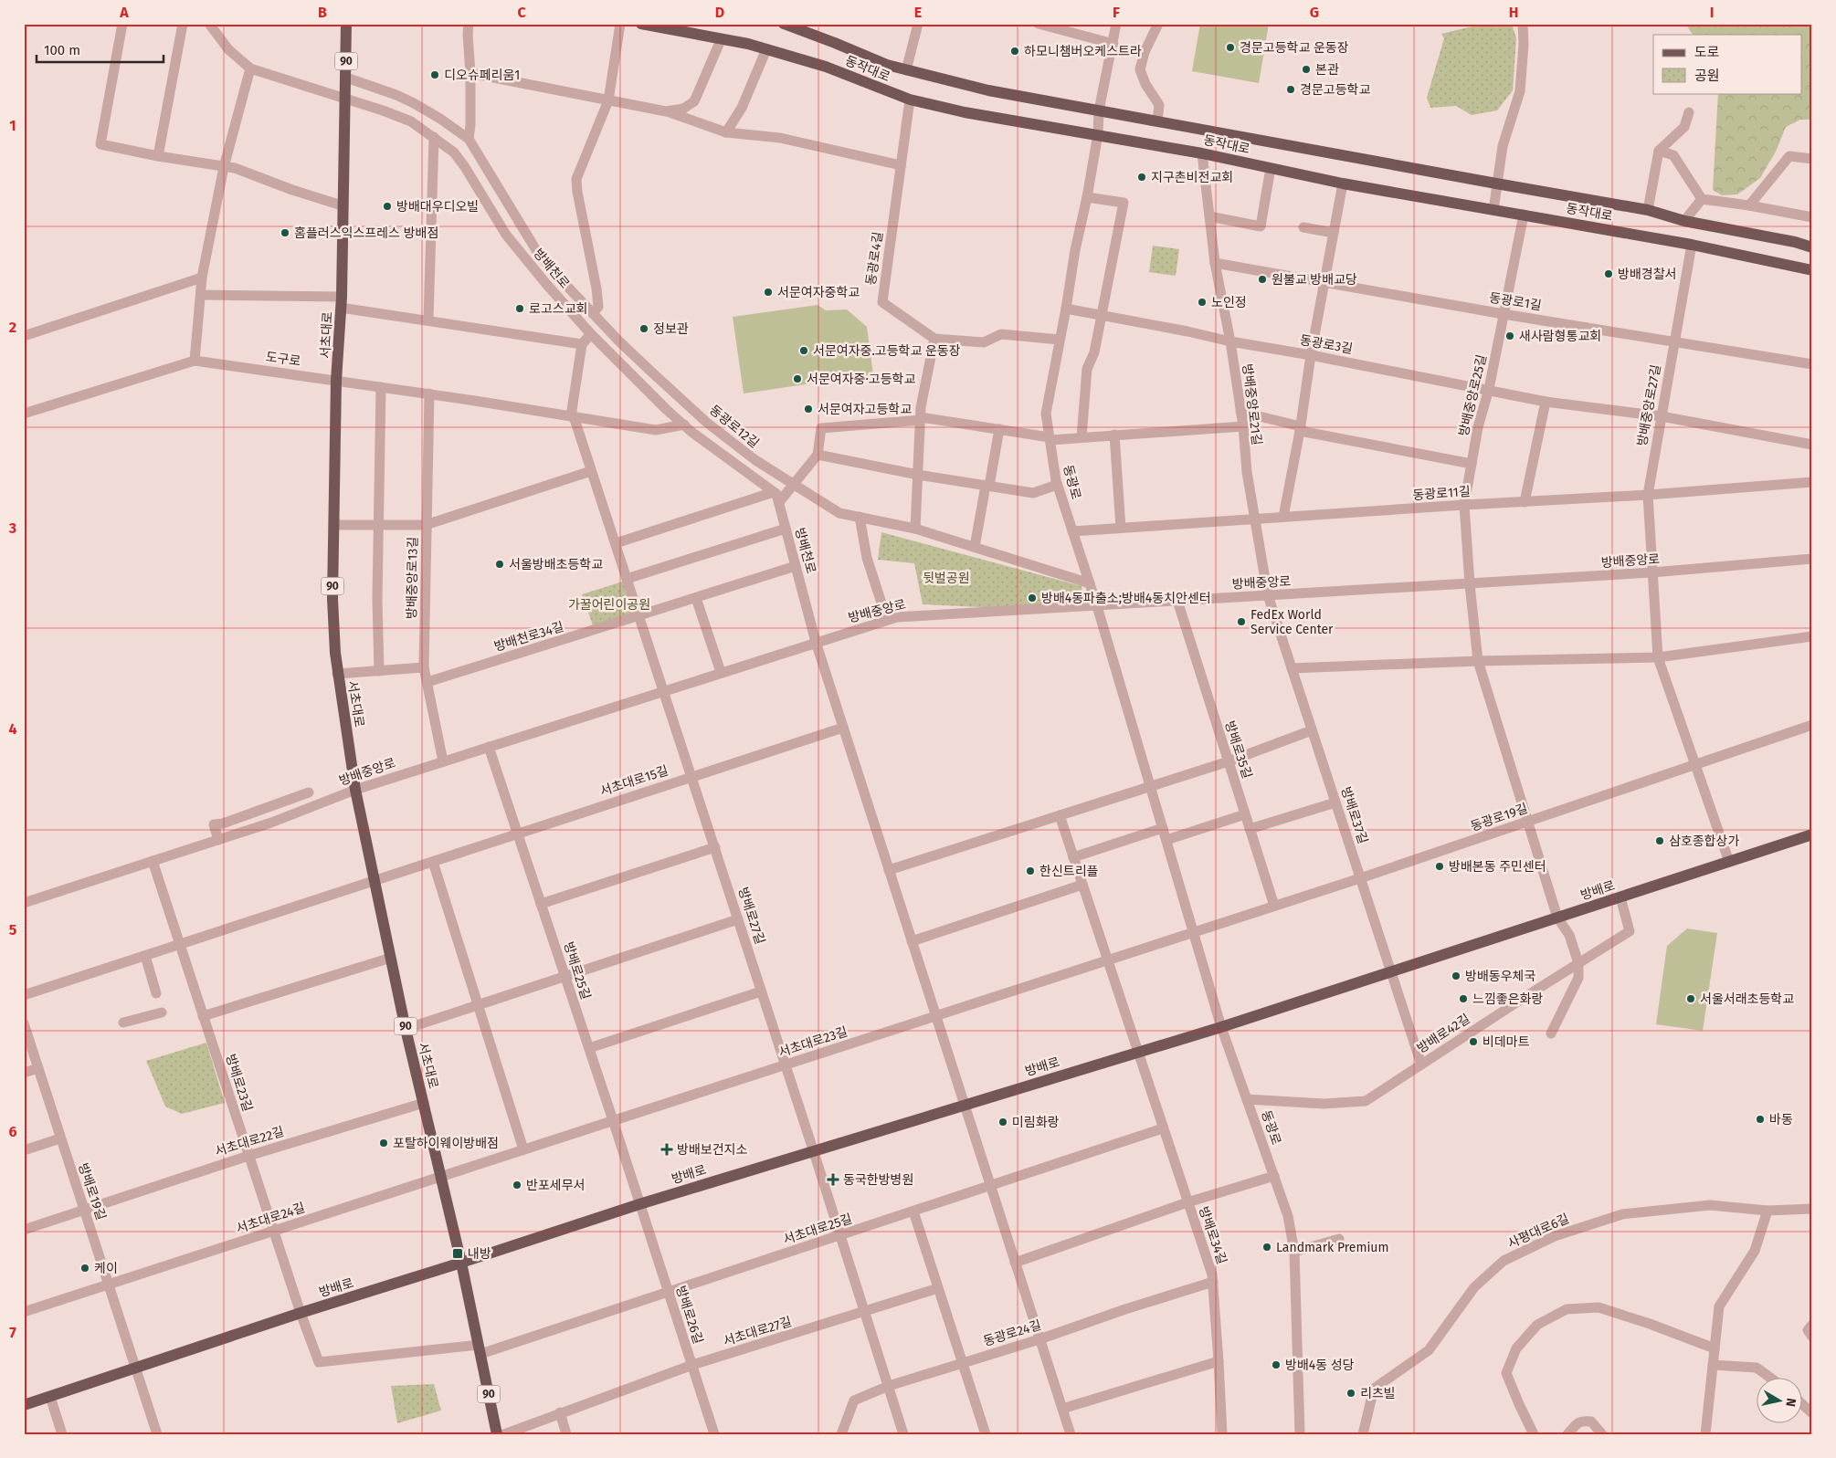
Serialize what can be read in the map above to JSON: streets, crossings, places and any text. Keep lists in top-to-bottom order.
{
  "streets": {
    "main road": [
      "90",
      "동작대로",
      "서초대로",
      "방배로"
    ],
    "street": [
      "동광로4길",
      "방배천로",
      "동광로1길",
      "동광로3길",
      "도구로",
      "방배중앙로25길",
      "방배중앙로21길",
      "방배중앙로27길",
      "동광로12길",
      "동광로",
      "동광로11길",
      "방배중앙로",
      "방배중앙로13길",
      "방배천로34길",
      "방배로35길",
      "서초대로15길",
      "방배로37길",
      "동광로19길",
      "방배로27길",
      "방배로25길",
      "방배로42길",
      "서초대로23길",
      "방배로23길",
      "서초대로22길",
      "방배로19길",
      "서초대로24길",
      "서초대로25길",
      "사평대로6길",
      "방배로34길",
      "방배로26길",
      "서초대로27길",
      "동광로24길"
    ]
  },
  "crossings": [
    ["동작대로", "방배중앙로25길"],
    ["동작대로", "방배중앙로21길"],
    ["동작대로", "방배중앙로27길"],
    ["동작대로", "동광로"],
    ["방배천로", "서초대로"],
    ["방배천로", "도구로"],
    ["방배천로", "방배중앙로"],
    ["방배천로", "방배천로34길"],
    ["방배천로", "서초대로15길"],
    ["방배천로", "방배로"],
    ["방배천로", "서초대로23길"],
    ["방배천로", "서초대로25길"],
    ["방배천로", "동광로24길"],
    ["동광로1길", "방배중앙로25길"],
    ["동광로1길", "방배중앙로21길"],
    ["동광로1길", "방배중앙로27길"],
    ["서초대로", "도구로"],
    ["서초대로", "동광로12길"],
    ["서초대로", "방배중앙로"],
    ["서초대로", "방배중앙로13길"],
    ["서초대로", "서초대로15길"],
    ["서초대로", "방배로"],
    ["서초대로", "서초대로23길"],
    ["서초대로", "방배로23길"],
    ["서초대로", "서초대로22길"],
    ["서초대로", "서초대로24길"],
    ["서초대로", "서초대로25길"],
    ["동광로3길", "방배중앙로25길"],
    ["동광로3길", "방배중앙로21길"],
    ["동광로3길", "방배중앙로27길"],
    ["동광로3길", "동광로"],
    ["도구로", "방배중앙로13길"],
    ["도구로", "방배로27길"],
    ["방배중앙로25길", "동광로11길"],
    ["방배중앙로25길", "방배중앙로"],
    ["방배중앙로25길", "동광로19길"],
    ["방배중앙로25길", "방배로"],
    ["방배중앙로25길", "방배로42길"],
    ["방배중앙로21길", "동광로11길"],
    ["방배중앙로21길", "방배중앙로"],
    ["방배중앙로21길", "방배로37길"],
    ["방배중앙로27길", "동광로11길"],
    ["방배중앙로27길", "방배중앙로"],
    ["방배중앙로27길", "동광로19길"],
    ["방배중앙로27길", "방배로"],
    ["동광로12길", "동광로"],
    ["동광로", "동광로11길"],
    ["동광로", "방배중앙로"],
    ["동광로", "동광로19길"],
    ["동광로", "방배로"],
    ["동광로", "방배로42길"],
    ["동광로", "서초대로23길"],
    ["방배중앙로", "방배중앙로13길"],
    ["방배중앙로", "방배로35길"],
    ["방배중앙로", "방배로37길"],
    ["방배중앙로", "방배로27길"],
    ["방배중앙로", "방배로25길"],
    ["방배중앙로", "방배로23길"],
    ["방배중앙로13길", "방배천로34길"],
    ["방배천로34길", "방배로27길"],
    ["방배로35길", "동광로19길"],
    ["서초대로15길", "방배로27길"],
    ["서초대로15길", "방배로25길"],
    ["서초대로15길", "방배로23길"],
    ["방배로37길", "동광로19길"],
    ["방배로37길", "방배로"],
    ["동광로19길", "서초대로23길"],
    ["방배로", "방배로27길"],
    ["방배로", "방배로25길"],
    ["방배로", "방배로42길"],
    ["방배로", "방배로23길"],
    ["방배로", "방배로19길"],
    ["방배로", "방배로34길"],
    ["방배로", "방배로26길"],
    ["방배로27길", "서초대로23길"],
    ["방배로27길", "서초대로25길"],
    ["방배로27길", "서초대로27길"],
    ["방배로27길", "동광로24길"],
    ["방배로25길", "서초대로23길"],
    ["방배로25길", "방배로26길"],
    ["서초대로23길", "서초대로24길"],
    ["서초대로23길", "방배로34길"],
    ["방배로23길", "서초대로22길"],
    ["방배로23길", "서초대로24길"],
    ["방배로23길", "서초대로25길"],
    ["서초대로22길", "방배로19길"],
    ["방배로19길", "서초대로24길"],
    ["서초대로25길", "방배로34길"],
    ["서초대로25길", "방배로26길"],
    ["방배로34길", "동광로24길"],
    ["방배로26길", "서초대로27길"]
  ],
  "parks": ["뒷벌공원", "가꿀어린이공원"],
  "places": {
    "other": [
      "경문고등학교 운동장",
      "하모니챔버오케스트라",
      "본관",
      "디오슈페리움1",
      "경문고등학교",
      "지구촌비전교회",
      "방배대우디오빌",
      "홈플러스익스프레스 방배점",
      "방배경찰서",
      "원불교 방배교당",
      "서문여자중학교",
      "노인정",
      "로고스교회",
      "정보관",
      "새사람형통교회",
      "서문여자중.고등학교 운동장",
      "서문여자중·고등학교",
      "서문여자고등학교",
      "서울방배초등학교",
      "방배4동파출소;방배4동치안센터",
      "FedEx World Service Center",
      "삼호종합상가",
      "방배본동 주민센터",
      "한신트리플",
      "방배동우체국",
      "느낌좋은화랑",
      "서울서래초등학교",
      "비데마트",
      "바동",
      "미림화랑",
      "포탈하이웨이방배점",
      "반포세무서",
      "Landmark Premium",
      "케이",
      "방배4동 성당",
      "리츠빌"
    ],
    "health": ["방배보건지소", "동국한방병원"],
    "transit": ["내방"]
  },
  "legend": ["도로", "공원"],
  "scale_bar": "100 m",
  "north": "right",
  "grid": {
    "columns": [
      "A",
      "B",
      "C",
      "D",
      "E",
      "F",
      "G",
      "H",
      "I"
    ],
    "rows": [
      "1",
      "2",
      "3",
      "4",
      "5",
      "6",
      "7"
    ]
  }
}
